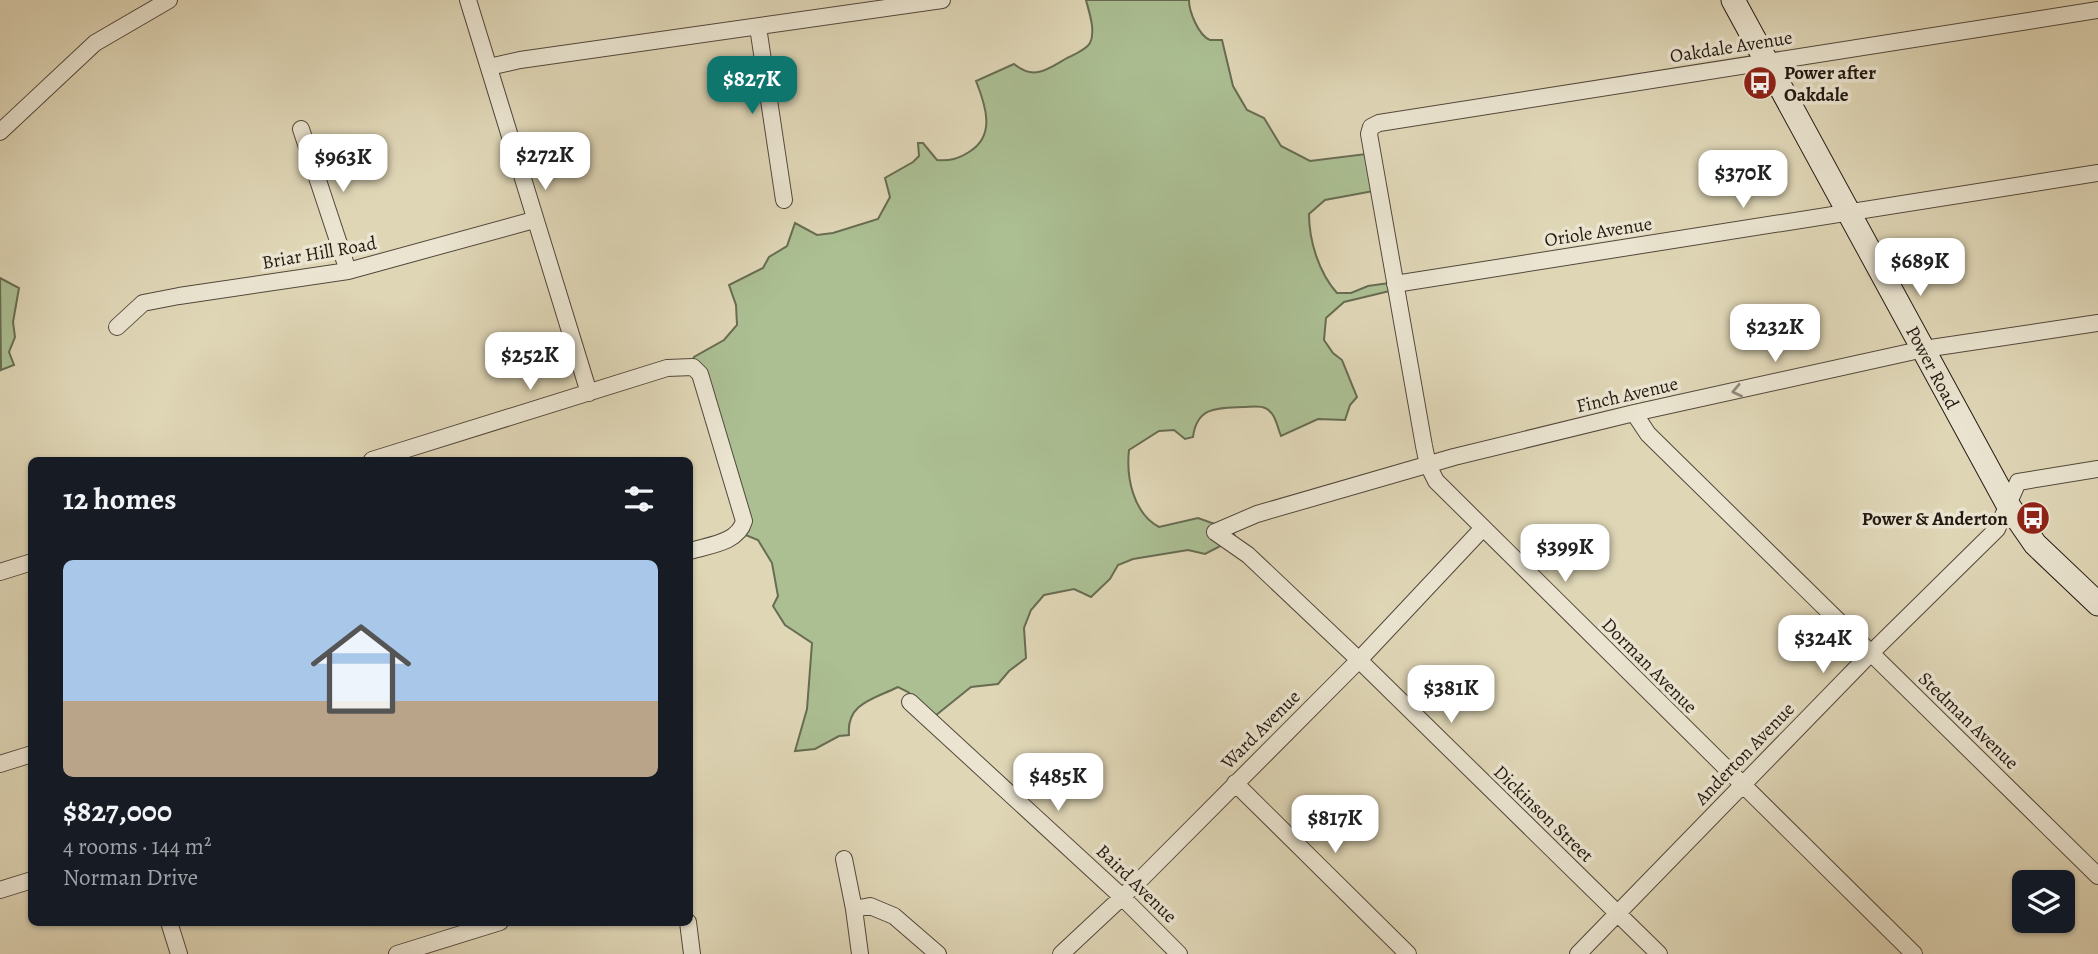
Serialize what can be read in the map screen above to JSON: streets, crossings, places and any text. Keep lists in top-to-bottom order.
{
  "streets": {
    "main road": ["Power Road"],
    "street": [
      "Oakdale Avenue",
      "Oriole Avenue",
      "Briar Hill Road",
      "Finch Avenue",
      "Dorman Avenue",
      "Stedman Avenue",
      "Ward Avenue",
      "Anderton Avenue",
      "Dickinson Street",
      "Baird Avenue"
    ]
  },
  "crossings": [
    ["Oakdale Avenue", "Power Road"],
    ["Oakdale Avenue", "Dorman Avenue"],
    ["Oriole Avenue", "Power Road"],
    ["Oriole Avenue", "Dorman Avenue"],
    ["Power Road", "Finch Avenue"],
    ["Power Road", "Anderton Avenue"],
    ["Finch Avenue", "Dorman Avenue"],
    ["Finch Avenue", "Stedman Avenue"],
    ["Finch Avenue", "Dickinson Street"],
    ["Dorman Avenue", "Ward Avenue"],
    ["Dorman Avenue", "Anderton Avenue"],
    ["Stedman Avenue", "Anderton Avenue"],
    ["Ward Avenue", "Dickinson Street"],
    ["Ward Avenue", "Baird Avenue"],
    ["Anderton Avenue", "Dickinson Street"]
  ],
  "places": {
    "bus stop": ["Power after Oakdale", "Power & Anderton"]
  },
  "page": {
    "price": [
      "$827K",
      "$272K",
      "$963K",
      "$370K",
      "$689K",
      "$232K",
      "$252K",
      "$399K",
      "$324K",
      "$381K",
      "$485K",
      "$817K"
    ],
    "heading": "12 homes",
    "list": [
      {
        "name": "$827,000",
        "note": "4 rooms · 144 m² · Norman Drive"
      }
    ]
  }
}
